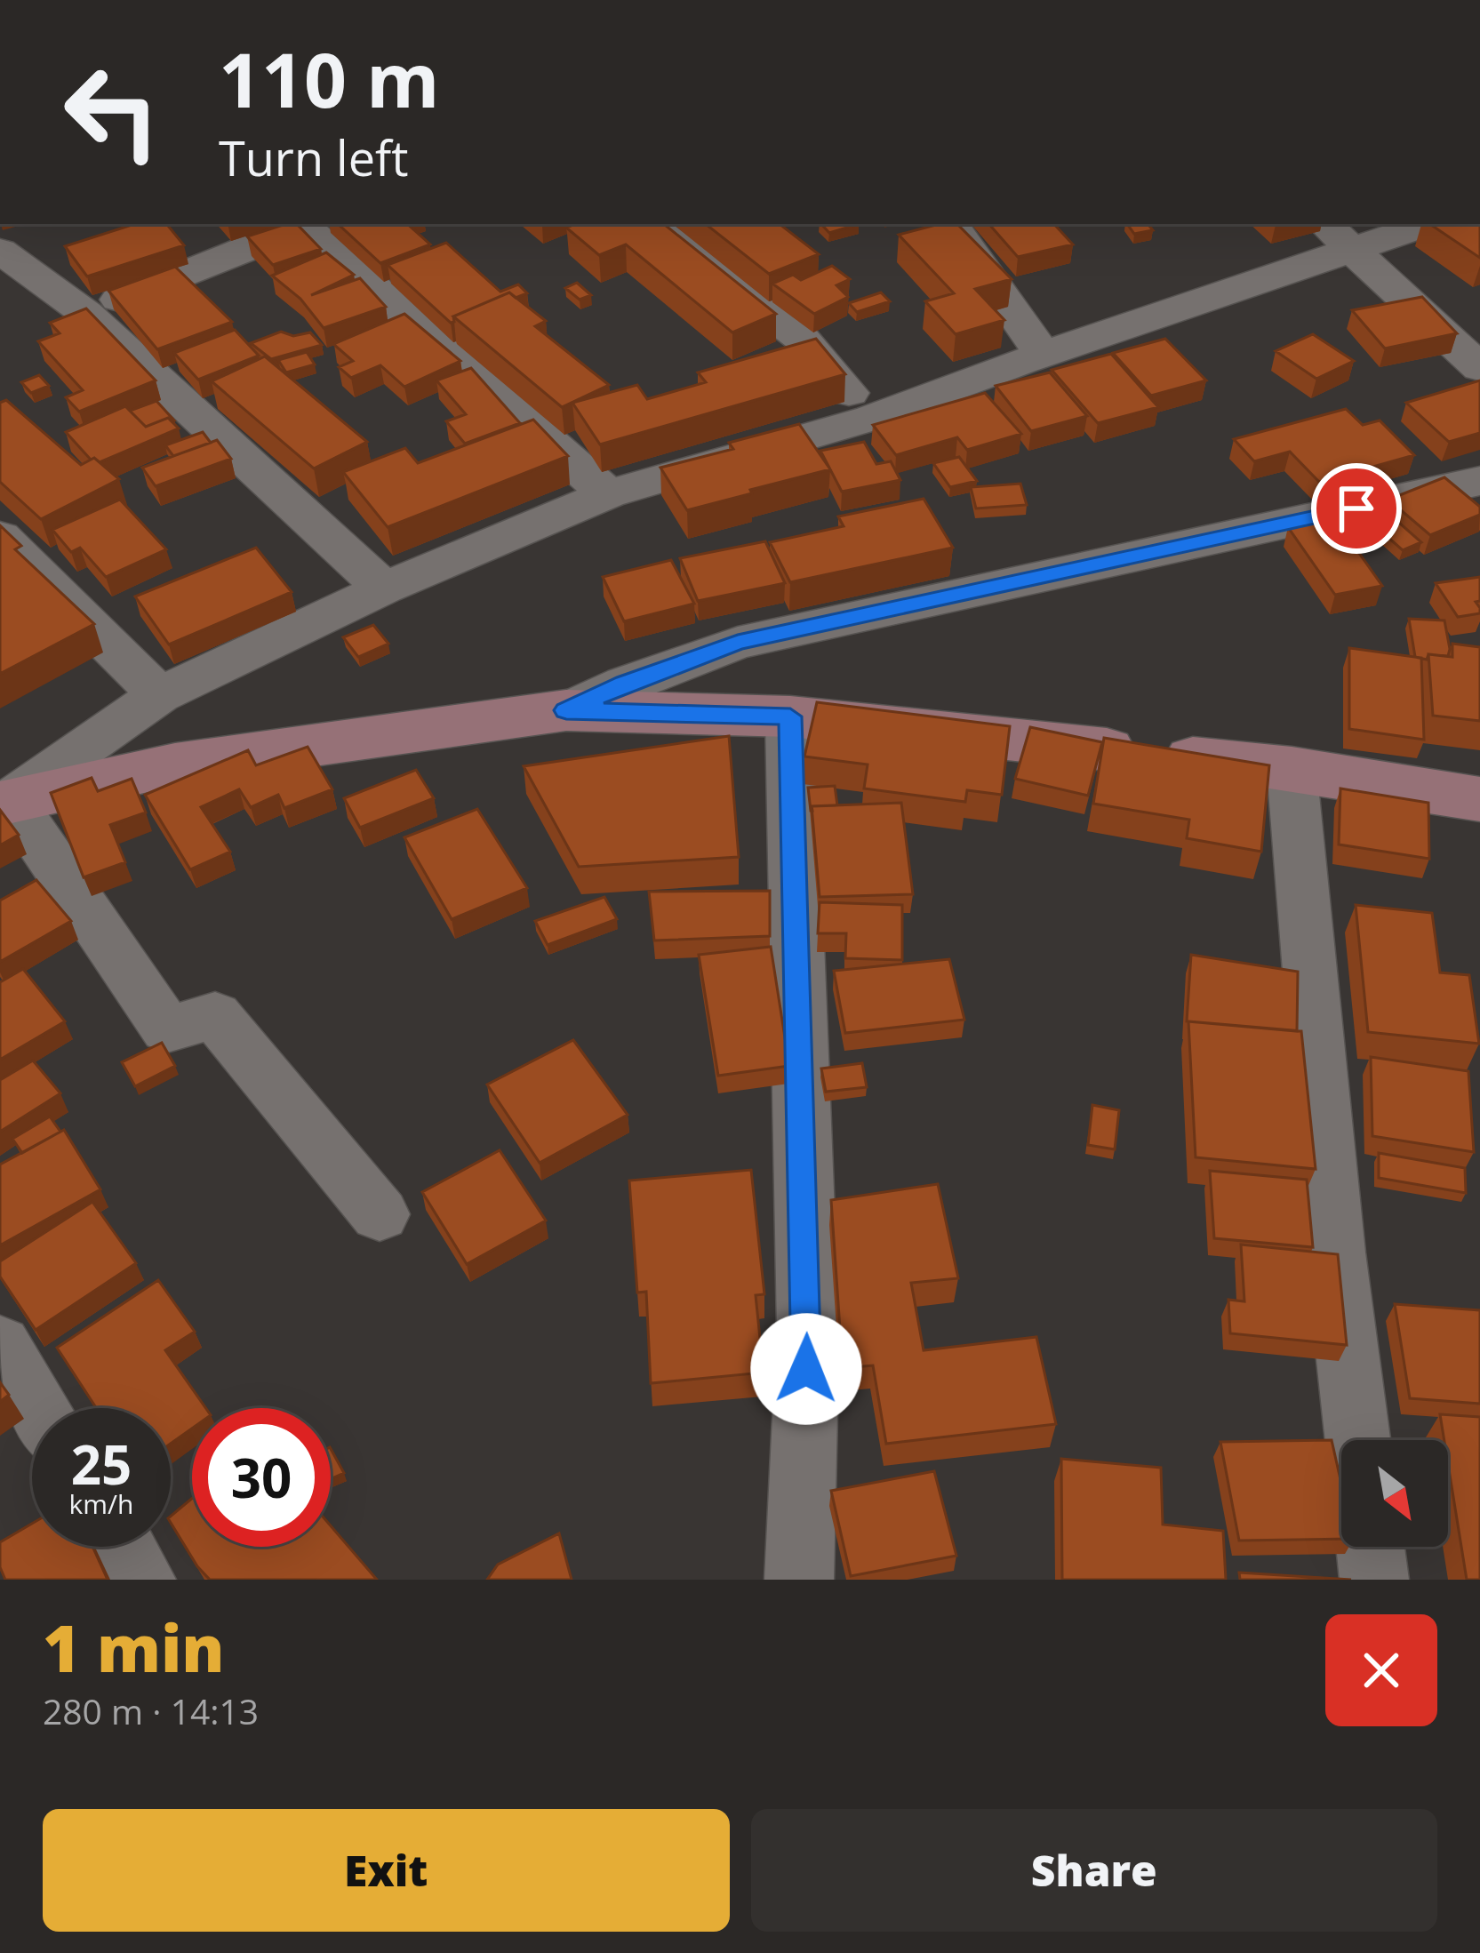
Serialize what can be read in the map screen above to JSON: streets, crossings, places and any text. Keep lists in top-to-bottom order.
{
  "north": "bottom right",
  "page": {
    "turn": ["110 m", "Turn left"],
    "speed": "25 km/h",
    "limit": "30",
    "heading": ["1 min", "280 m · 14:13"],
    "buttons": ["Exit", "Share"]
  }
}
